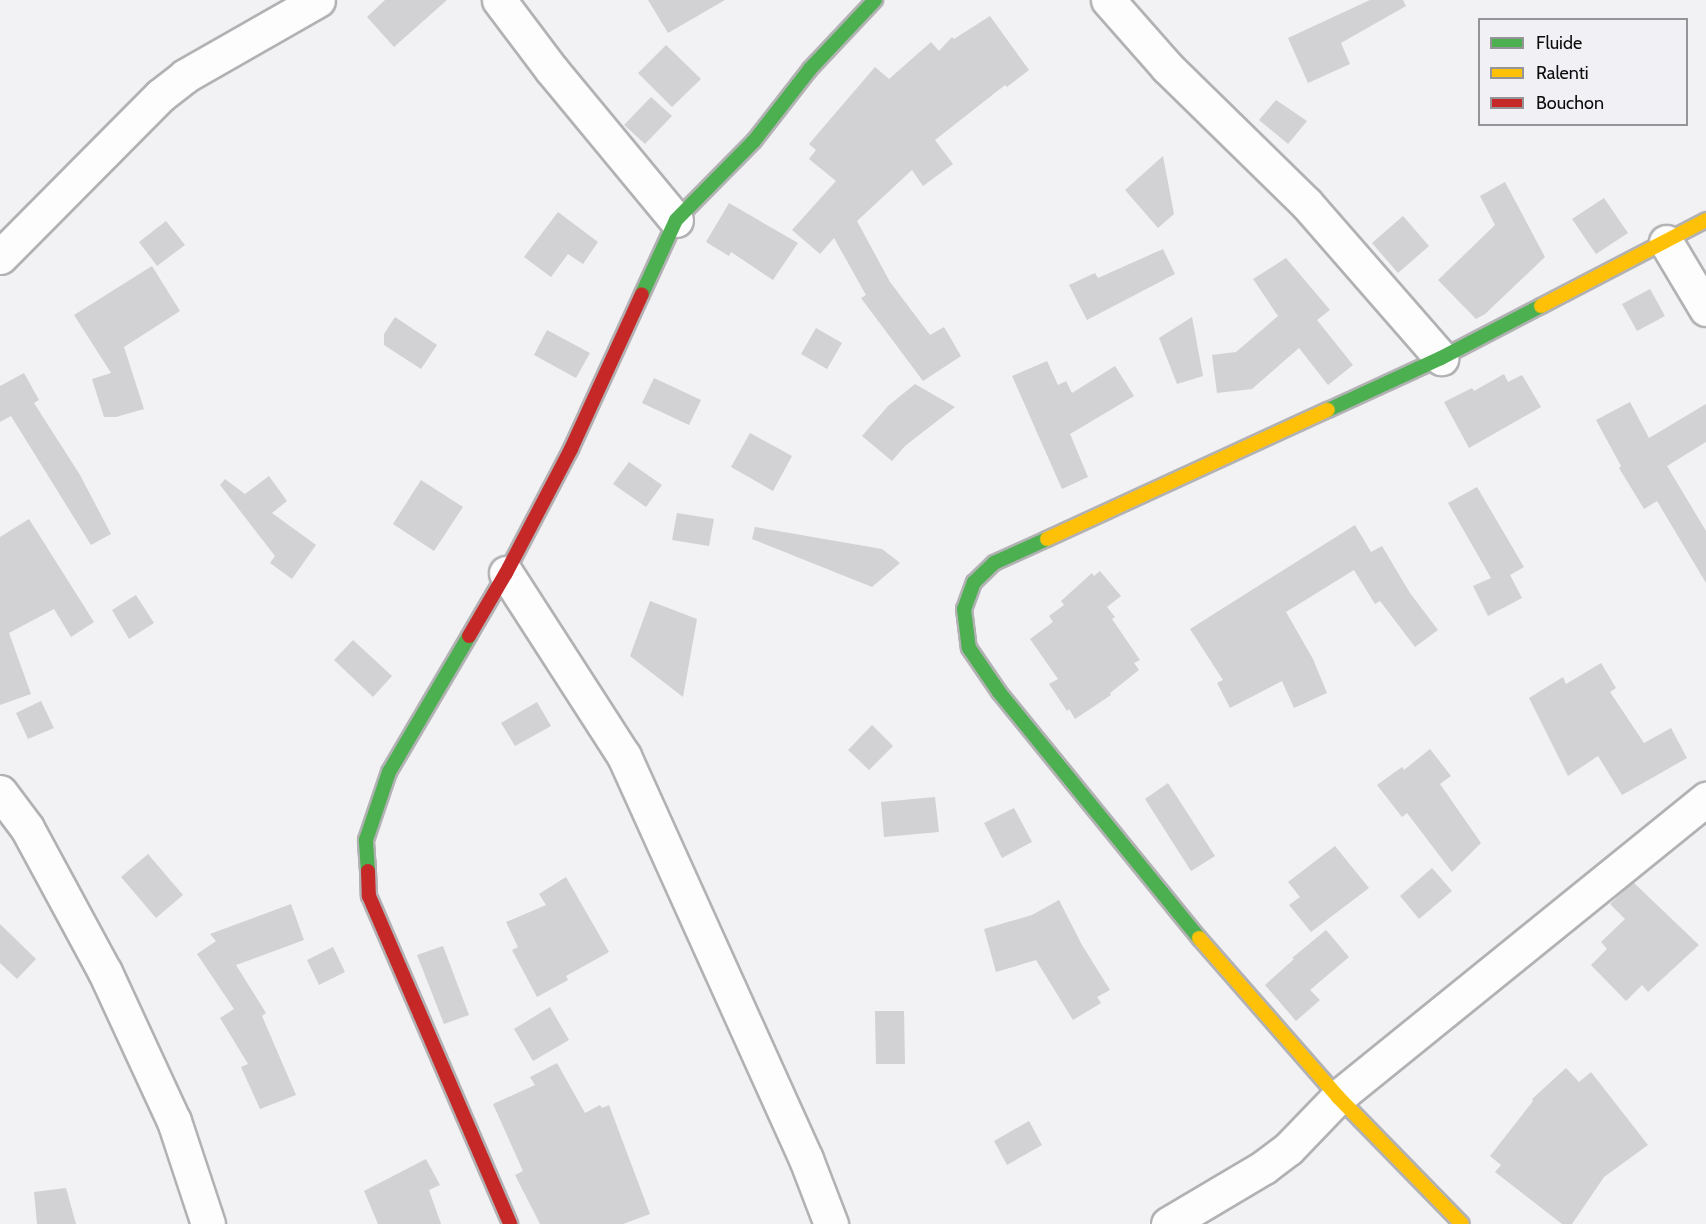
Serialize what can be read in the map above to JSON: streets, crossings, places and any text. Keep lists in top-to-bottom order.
{
  "legend": ["Fluide", "Ralenti", "Bouchon"]
}
